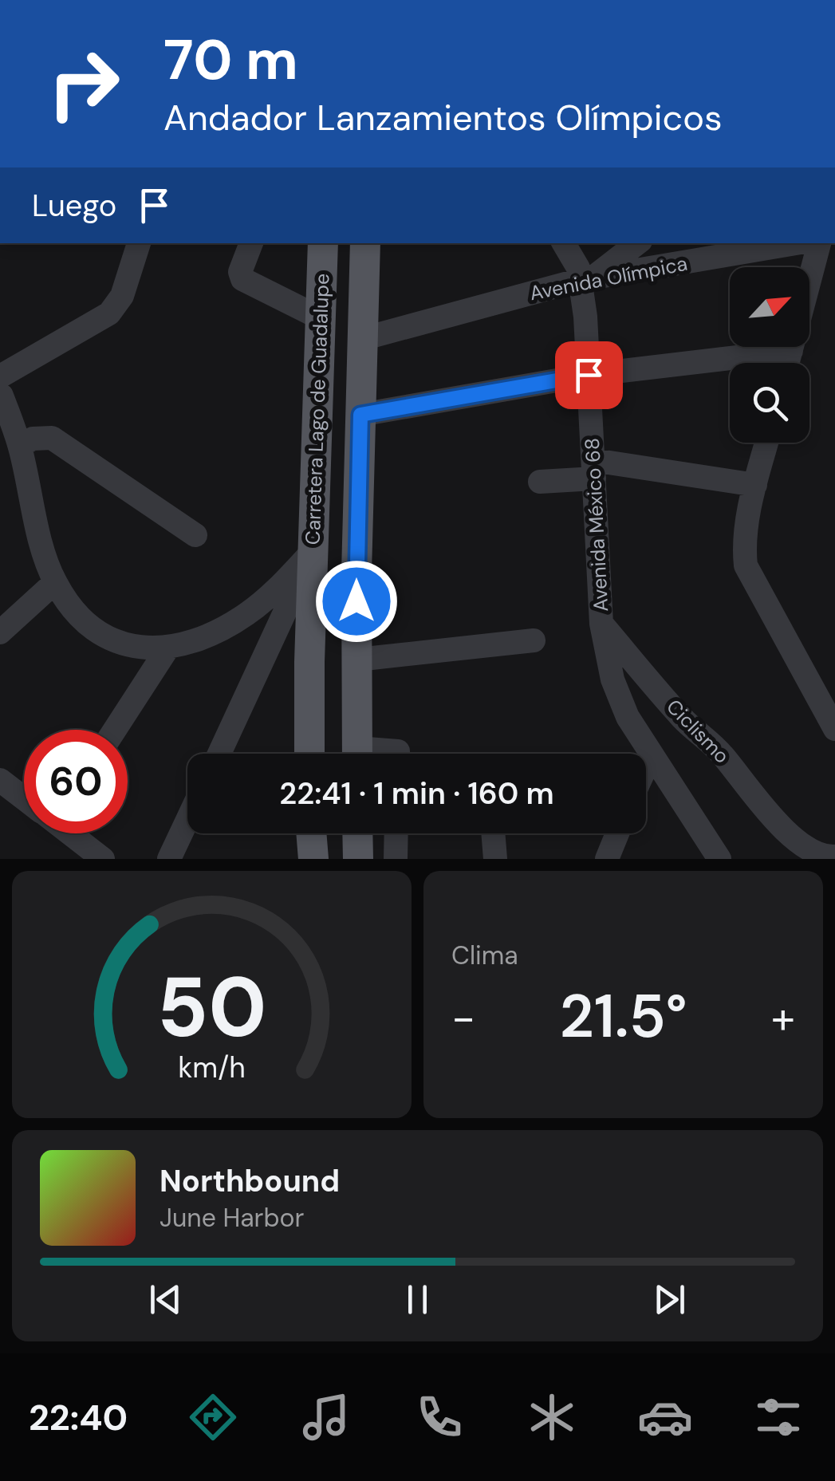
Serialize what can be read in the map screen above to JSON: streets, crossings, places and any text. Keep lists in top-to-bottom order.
{
  "streets": {
    "main road": ["Carretera Lago de Guadalupe"],
    "street": ["Avenida Olímpica", "Avenida México 68", "Ciclismo"]
  },
  "crossings": [
    ["Avenida Olímpica", "Avenida México 68"],
    ["Avenida México 68", "Ciclismo"]
  ],
  "north": "top right",
  "page": {
    "turn": ["70 m", "Andador Lanzamientos Olímpicos"],
    "then": "Luego",
    "limit": "60",
    "trip": "22:41 · 1 min · 160 m",
    "tile": "Clima",
    "heat": ["−", "21.5°", "+"],
    "song": ["Northbound", "June Harbor"],
    "tabs": "22:40",
    "gauge": ["50", "km/h"]
  }
}
